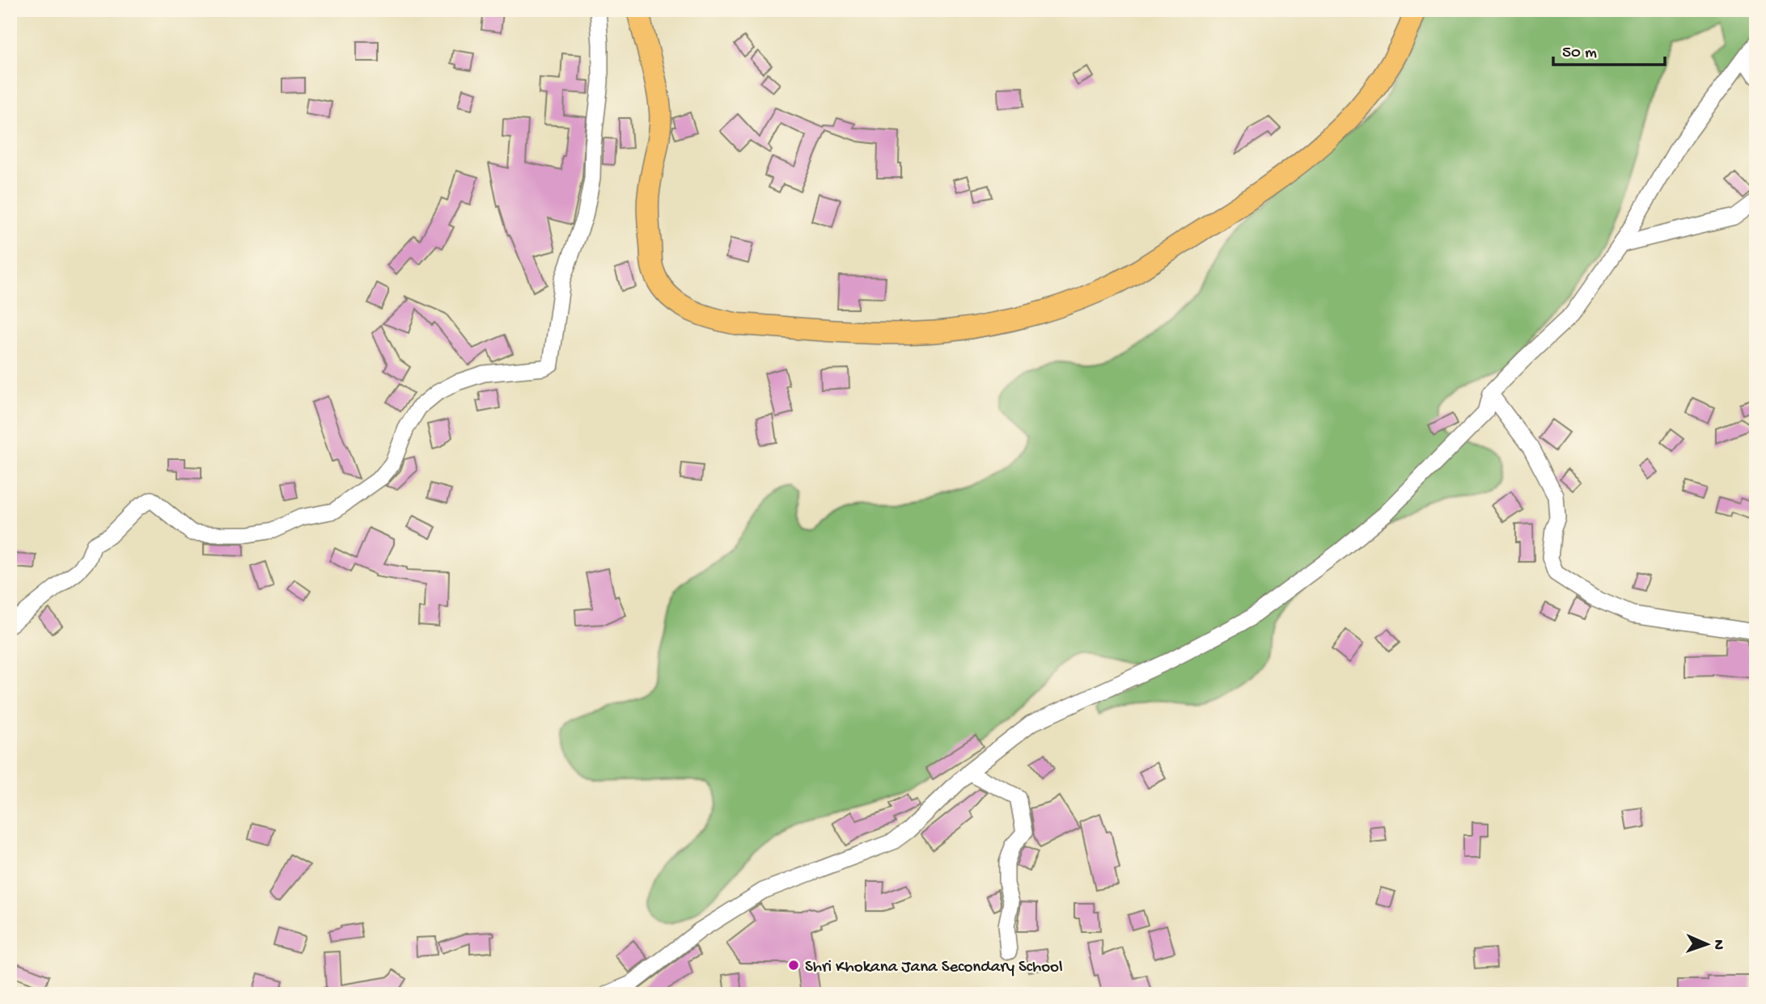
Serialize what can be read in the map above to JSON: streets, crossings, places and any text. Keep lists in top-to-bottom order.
{
  "places": ["Shri Khokana Jana Secondary School"],
  "scale_bar": "50 m",
  "north": "right"
}
